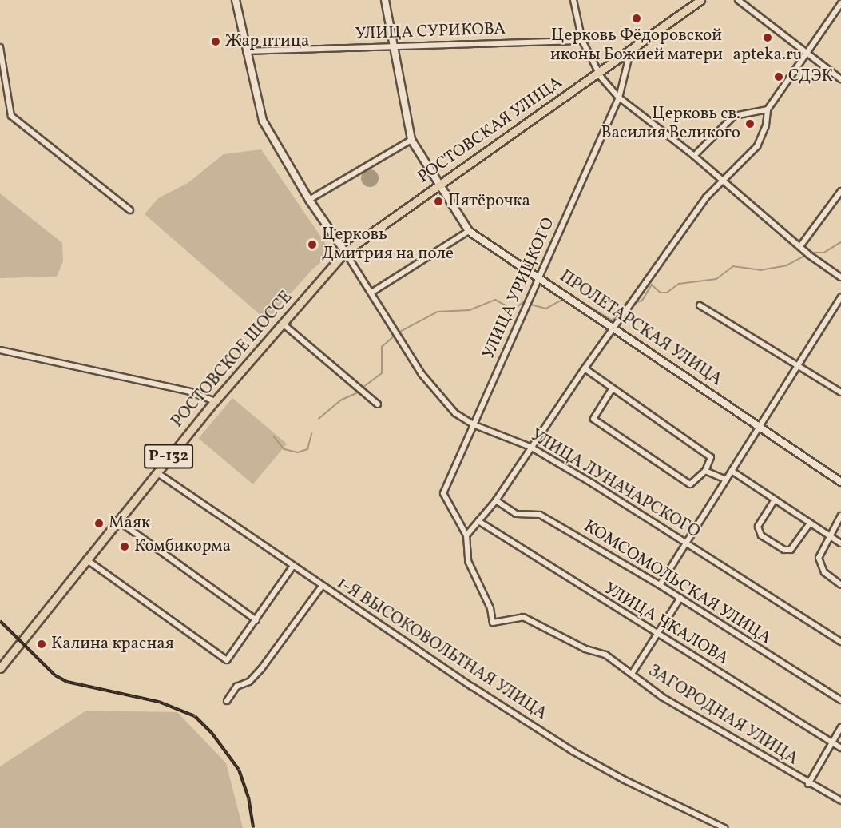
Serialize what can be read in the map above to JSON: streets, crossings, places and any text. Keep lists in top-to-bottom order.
{
  "streets": {
    "main road": [
      "РОСТОВСКАЯ УЛИЦА",
      "ПРОЛЕТАРСКАЯ УЛИЦА",
      "РОСТОВСКОЕ ШОССЕ",
      "Р-132",
      "УЛИЦА ЛУНАЧАРСКОГО"
    ],
    "street": [
      "УЛИЦА СУРИКОВА",
      "УЛИЦА УРИЦКОГО",
      "КОМСОМОЛЬСКАЯ УЛИЦА",
      "УЛИЦА ЧКАЛОВА",
      "1-Я ВЫСОКОВОЛЬТНАЯ УЛИЦА",
      "ЗАГОРОДНАЯ УЛИЦА"
    ]
  },
  "crossings": [
    ["УЛИЦА СУРИКОВА", "ПРОЛЕТАРСКАЯ УЛИЦА"],
    ["УЛИЦА СУРИКОВА", "УЛИЦА ЛУНАЧАРСКОГО"],
    ["РОСТОВСКАЯ УЛИЦА", "УЛИЦА УРИЦКОГО"],
    ["РОСТОВСКАЯ УЛИЦА", "ПРОЛЕТАРСКАЯ УЛИЦА"],
    ["РОСТОВСКАЯ УЛИЦА", "РОСТОВСКОЕ ШОССЕ"],
    ["РОСТОВСКАЯ УЛИЦА", "УЛИЦА ЛУНАЧАРСКОГО"],
    ["УЛИЦА УРИЦКОГО", "ПРОЛЕТАРСКАЯ УЛИЦА"],
    ["УЛИЦА УРИЦКОГО", "УЛИЦА ЛУНАЧАРСКОГО"],
    ["УЛИЦА УРИЦКОГО", "ЗАГОРОДНАЯ УЛИЦА"],
    ["РОСТОВСКОЕ ШОССЕ", "УЛИЦА ЛУНАЧАРСКОГО"],
    ["РОСТОВСКОЕ ШОССЕ", "1-Я ВЫСОКОВОЛЬТНАЯ УЛИЦА"]
  ],
  "places": [
    "Церковь Фёдоровской иконы Божией матери",
    "apteka.ru",
    "Жар птица",
    "СДЭК",
    "Церковь св. Василия Великого",
    "Пятёрочка",
    "Церковь Дмитрия на поле",
    "Маяк",
    "Комбикорма",
    "Калина красная"
  ]
}
